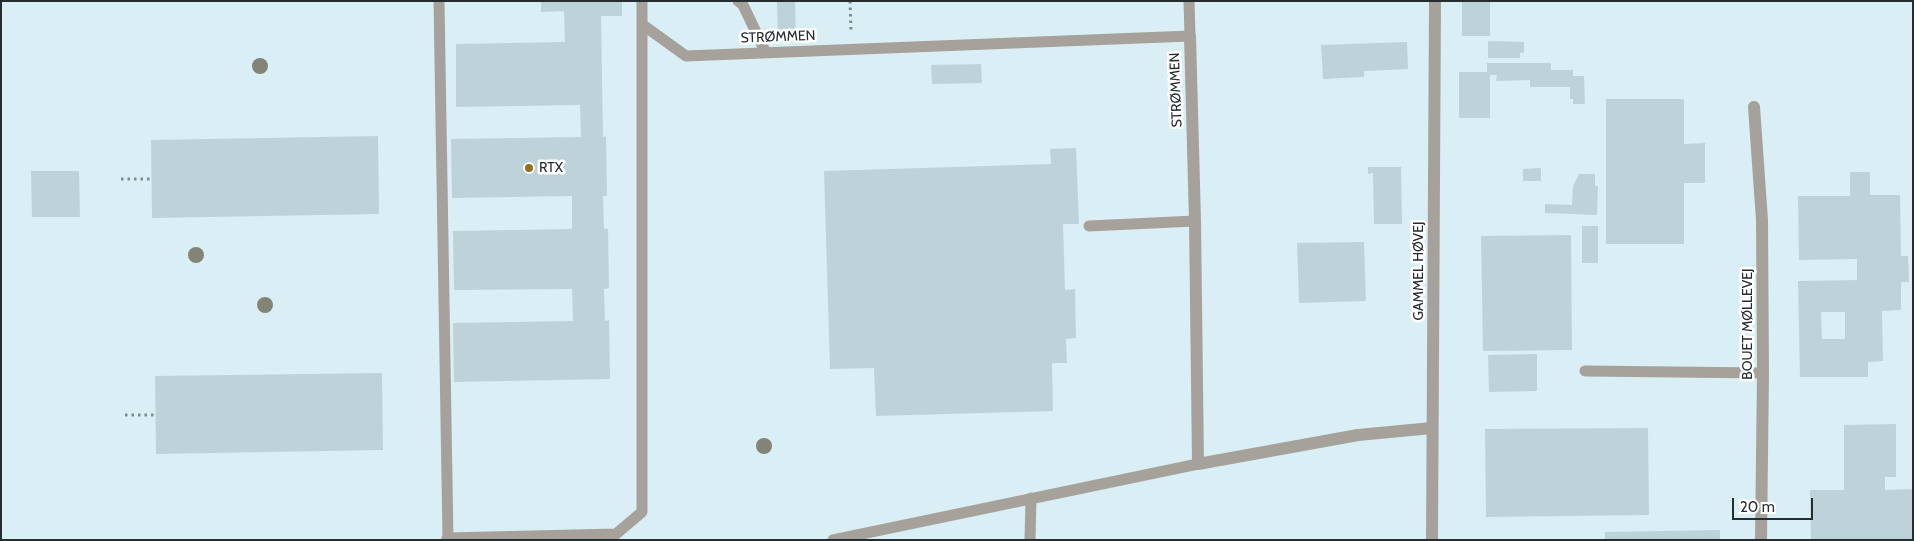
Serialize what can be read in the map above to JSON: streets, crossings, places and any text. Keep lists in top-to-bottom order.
{
  "streets": {
    "street": ["STRØMMEN", "GAMMEL HØVEJ", "BOUET MØLLEVEJ"]
  },
  "places": ["RTX"],
  "scale_bar": "20 m"
}
